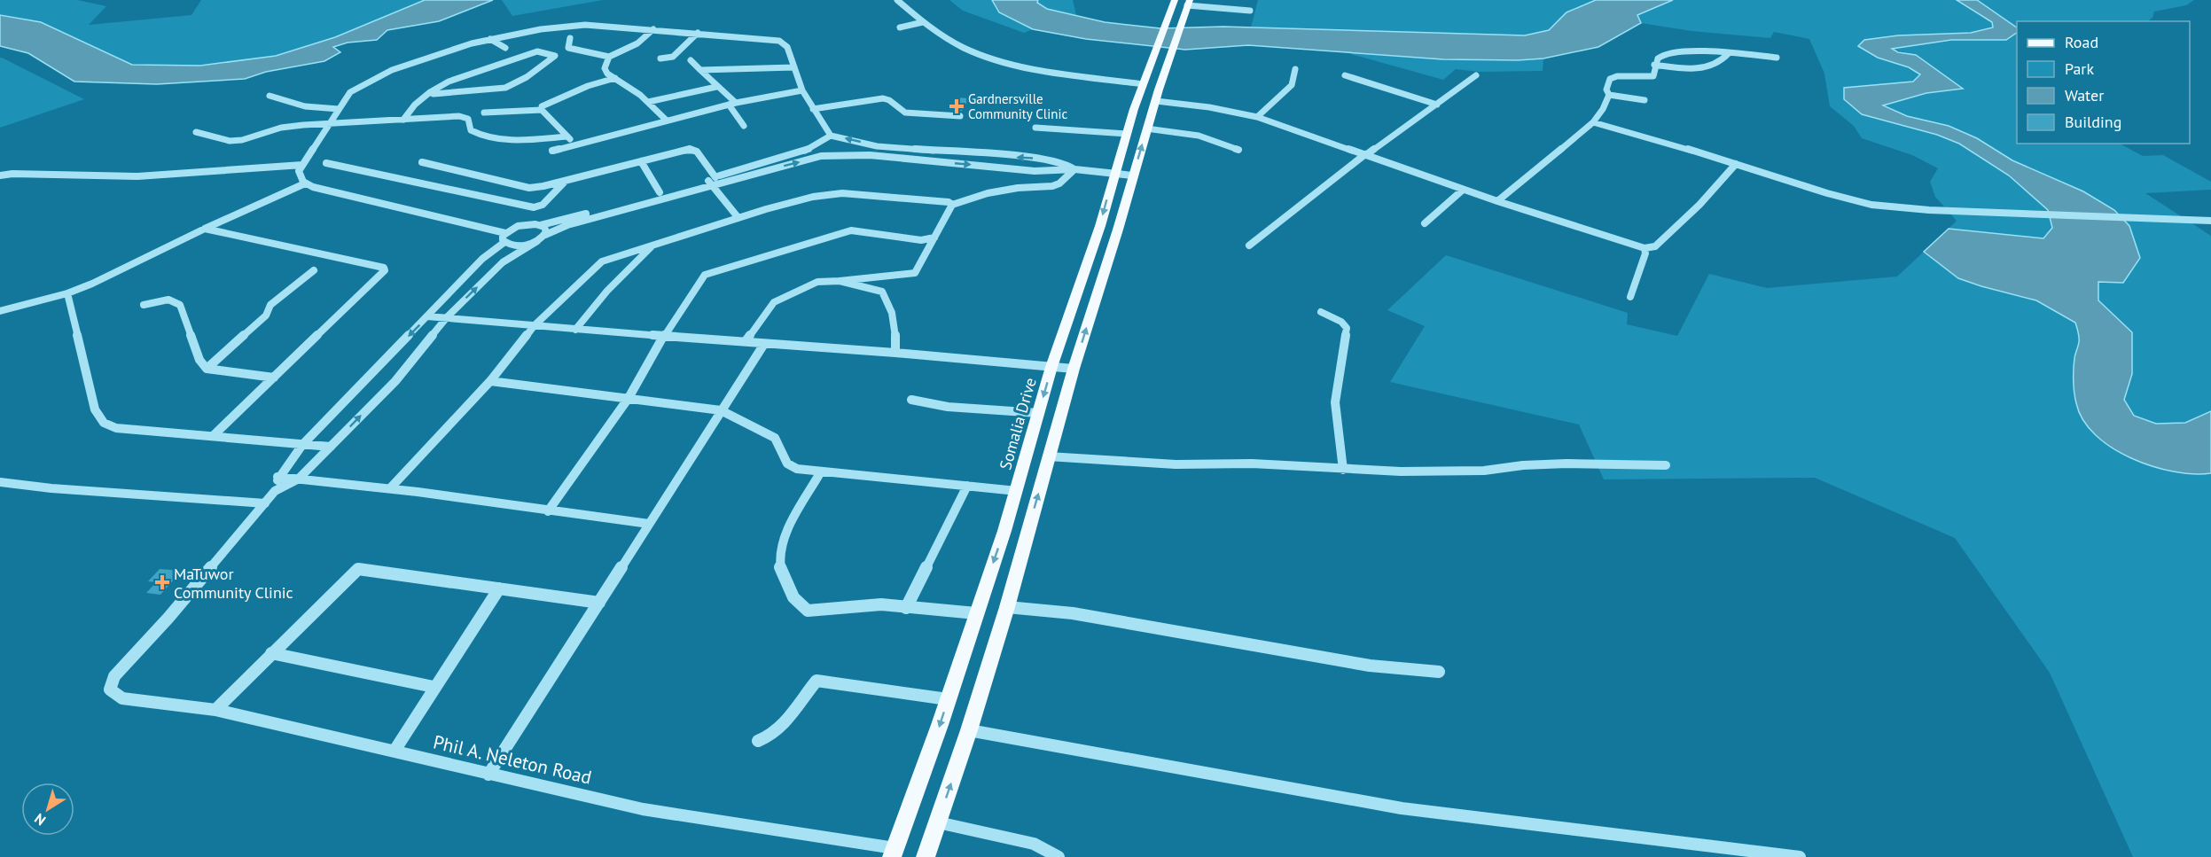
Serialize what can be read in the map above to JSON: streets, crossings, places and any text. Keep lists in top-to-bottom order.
{
  "streets": {
    "main road": ["Somalia Drive"],
    "street": ["Phil A. Neleton Road"]
  },
  "crossings": [
    ["Somalia Drive", "Phil A. Neleton Road"]
  ],
  "places": {
    "health": ["Gardnersville Community Clinic", "MaTuwor Community Clinic"]
  },
  "legend": [
    "Road",
    "Park",
    "Water",
    "Building"
  ],
  "north": "bottom left"
}
